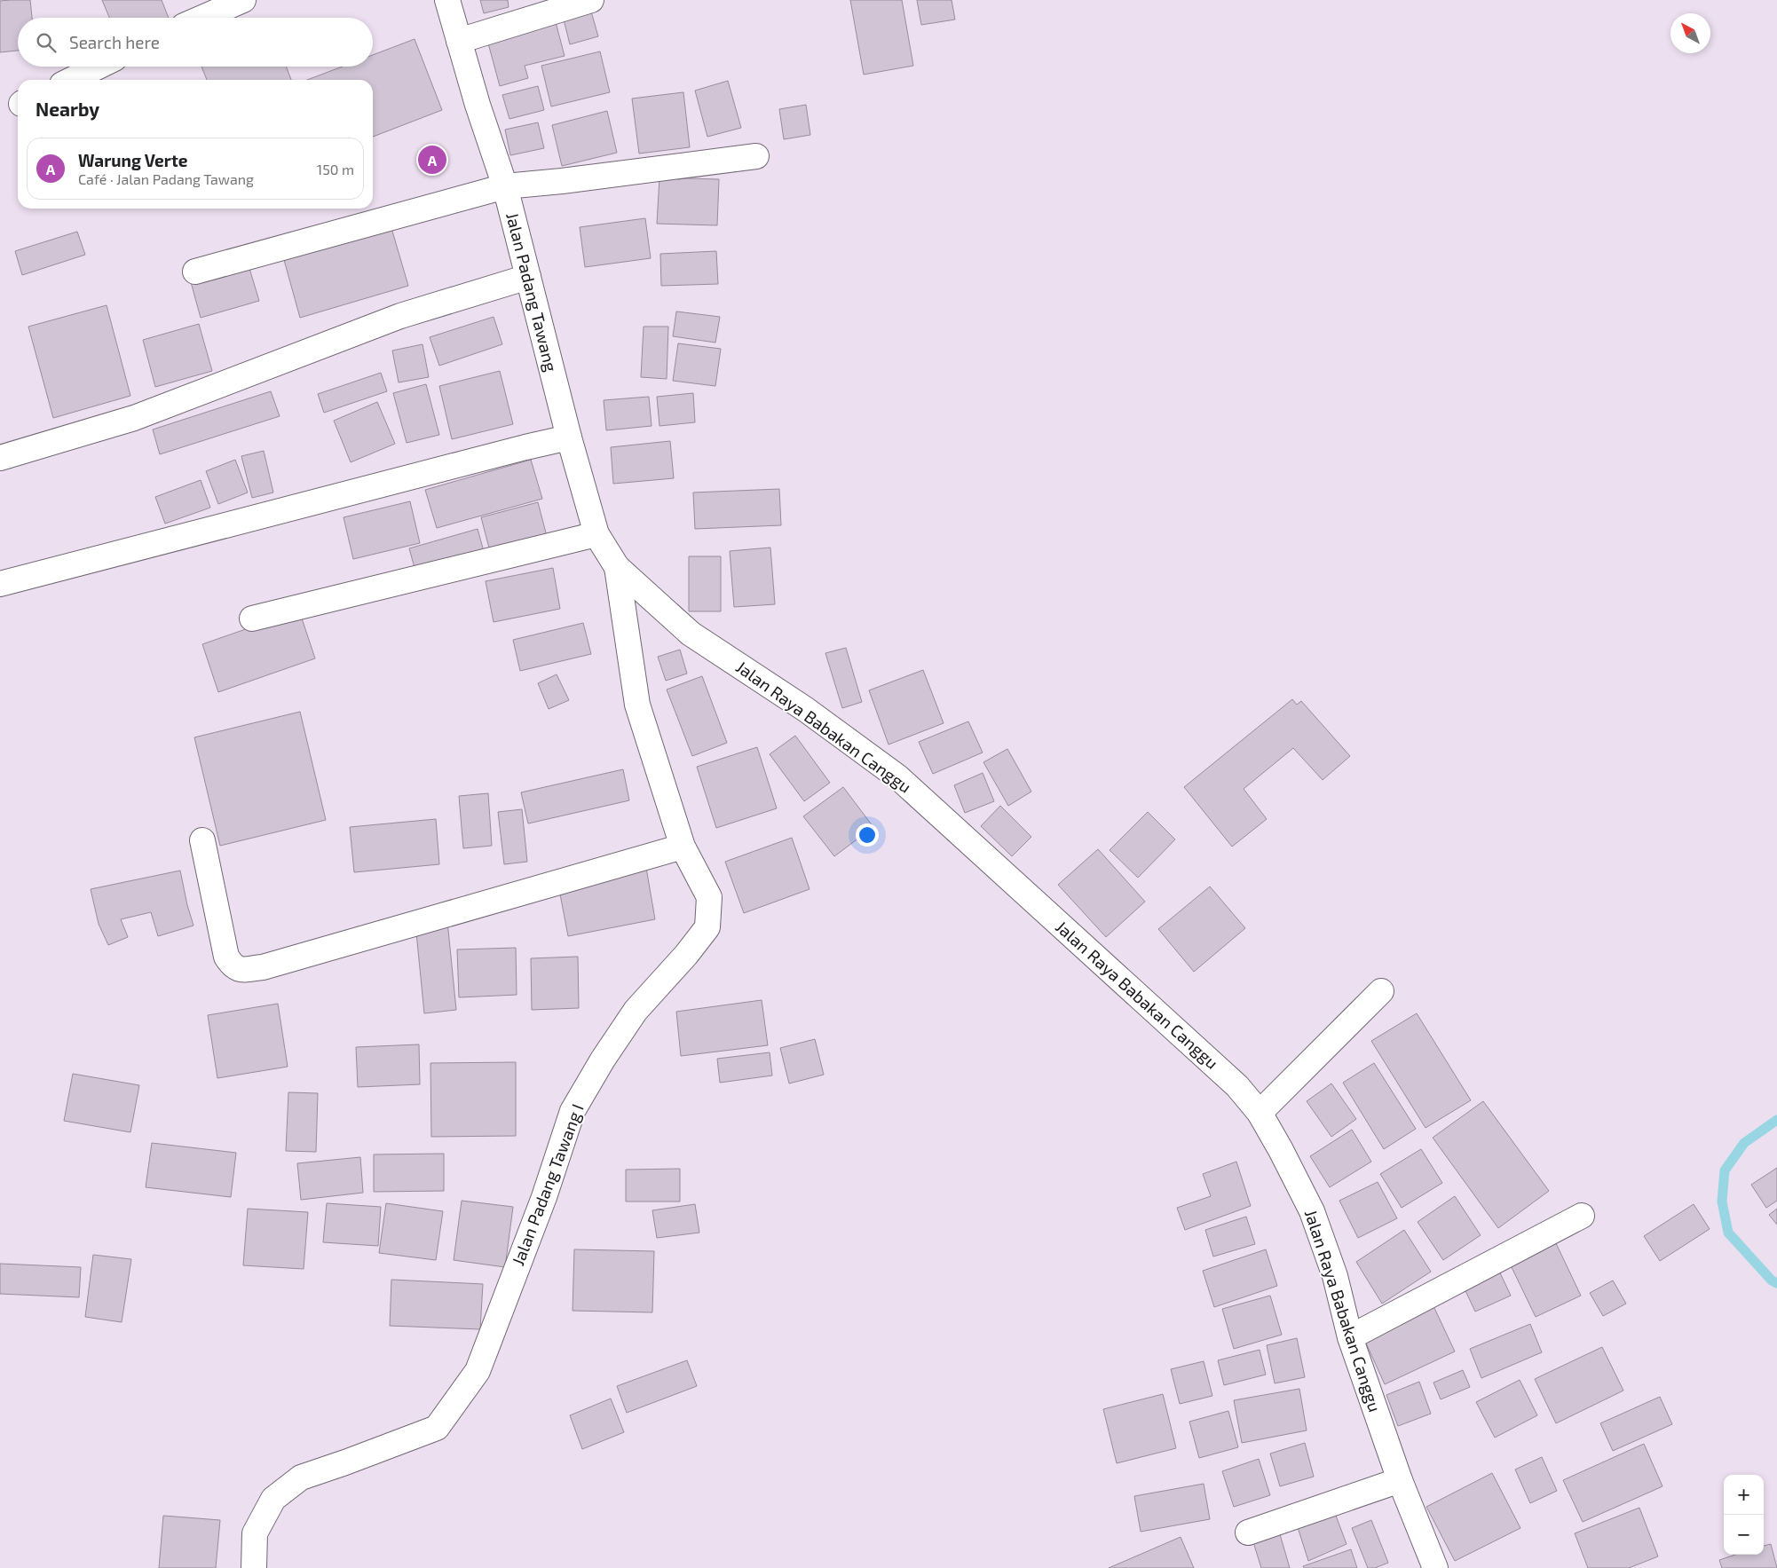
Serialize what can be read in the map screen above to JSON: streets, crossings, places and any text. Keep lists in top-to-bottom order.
{
  "streets": {
    "street": ["Jalan Padang Tawang", "Jalan Raya Babakan Canggu", "Jalan Padang Tawang I"]
  },
  "crossings": [
    ["Jalan Padang Tawang", "Jalan Raya Babakan Canggu"],
    ["Jalan Padang Tawang", "Jalan Padang Tawang I"],
    ["Jalan Raya Babakan Canggu", "Jalan Padang Tawang I"]
  ],
  "north": "top left",
  "page": {
    "search": "Search here",
    "heading": "Nearby",
    "list": [
      {
        "mark": "A",
        "name": "Warung Verte",
        "note": "Café · Jalan Padang Tawang",
        "value": "150 m"
      }
    ],
    "pins": "A",
    "map_buttons": ["+", "−"]
  }
}
